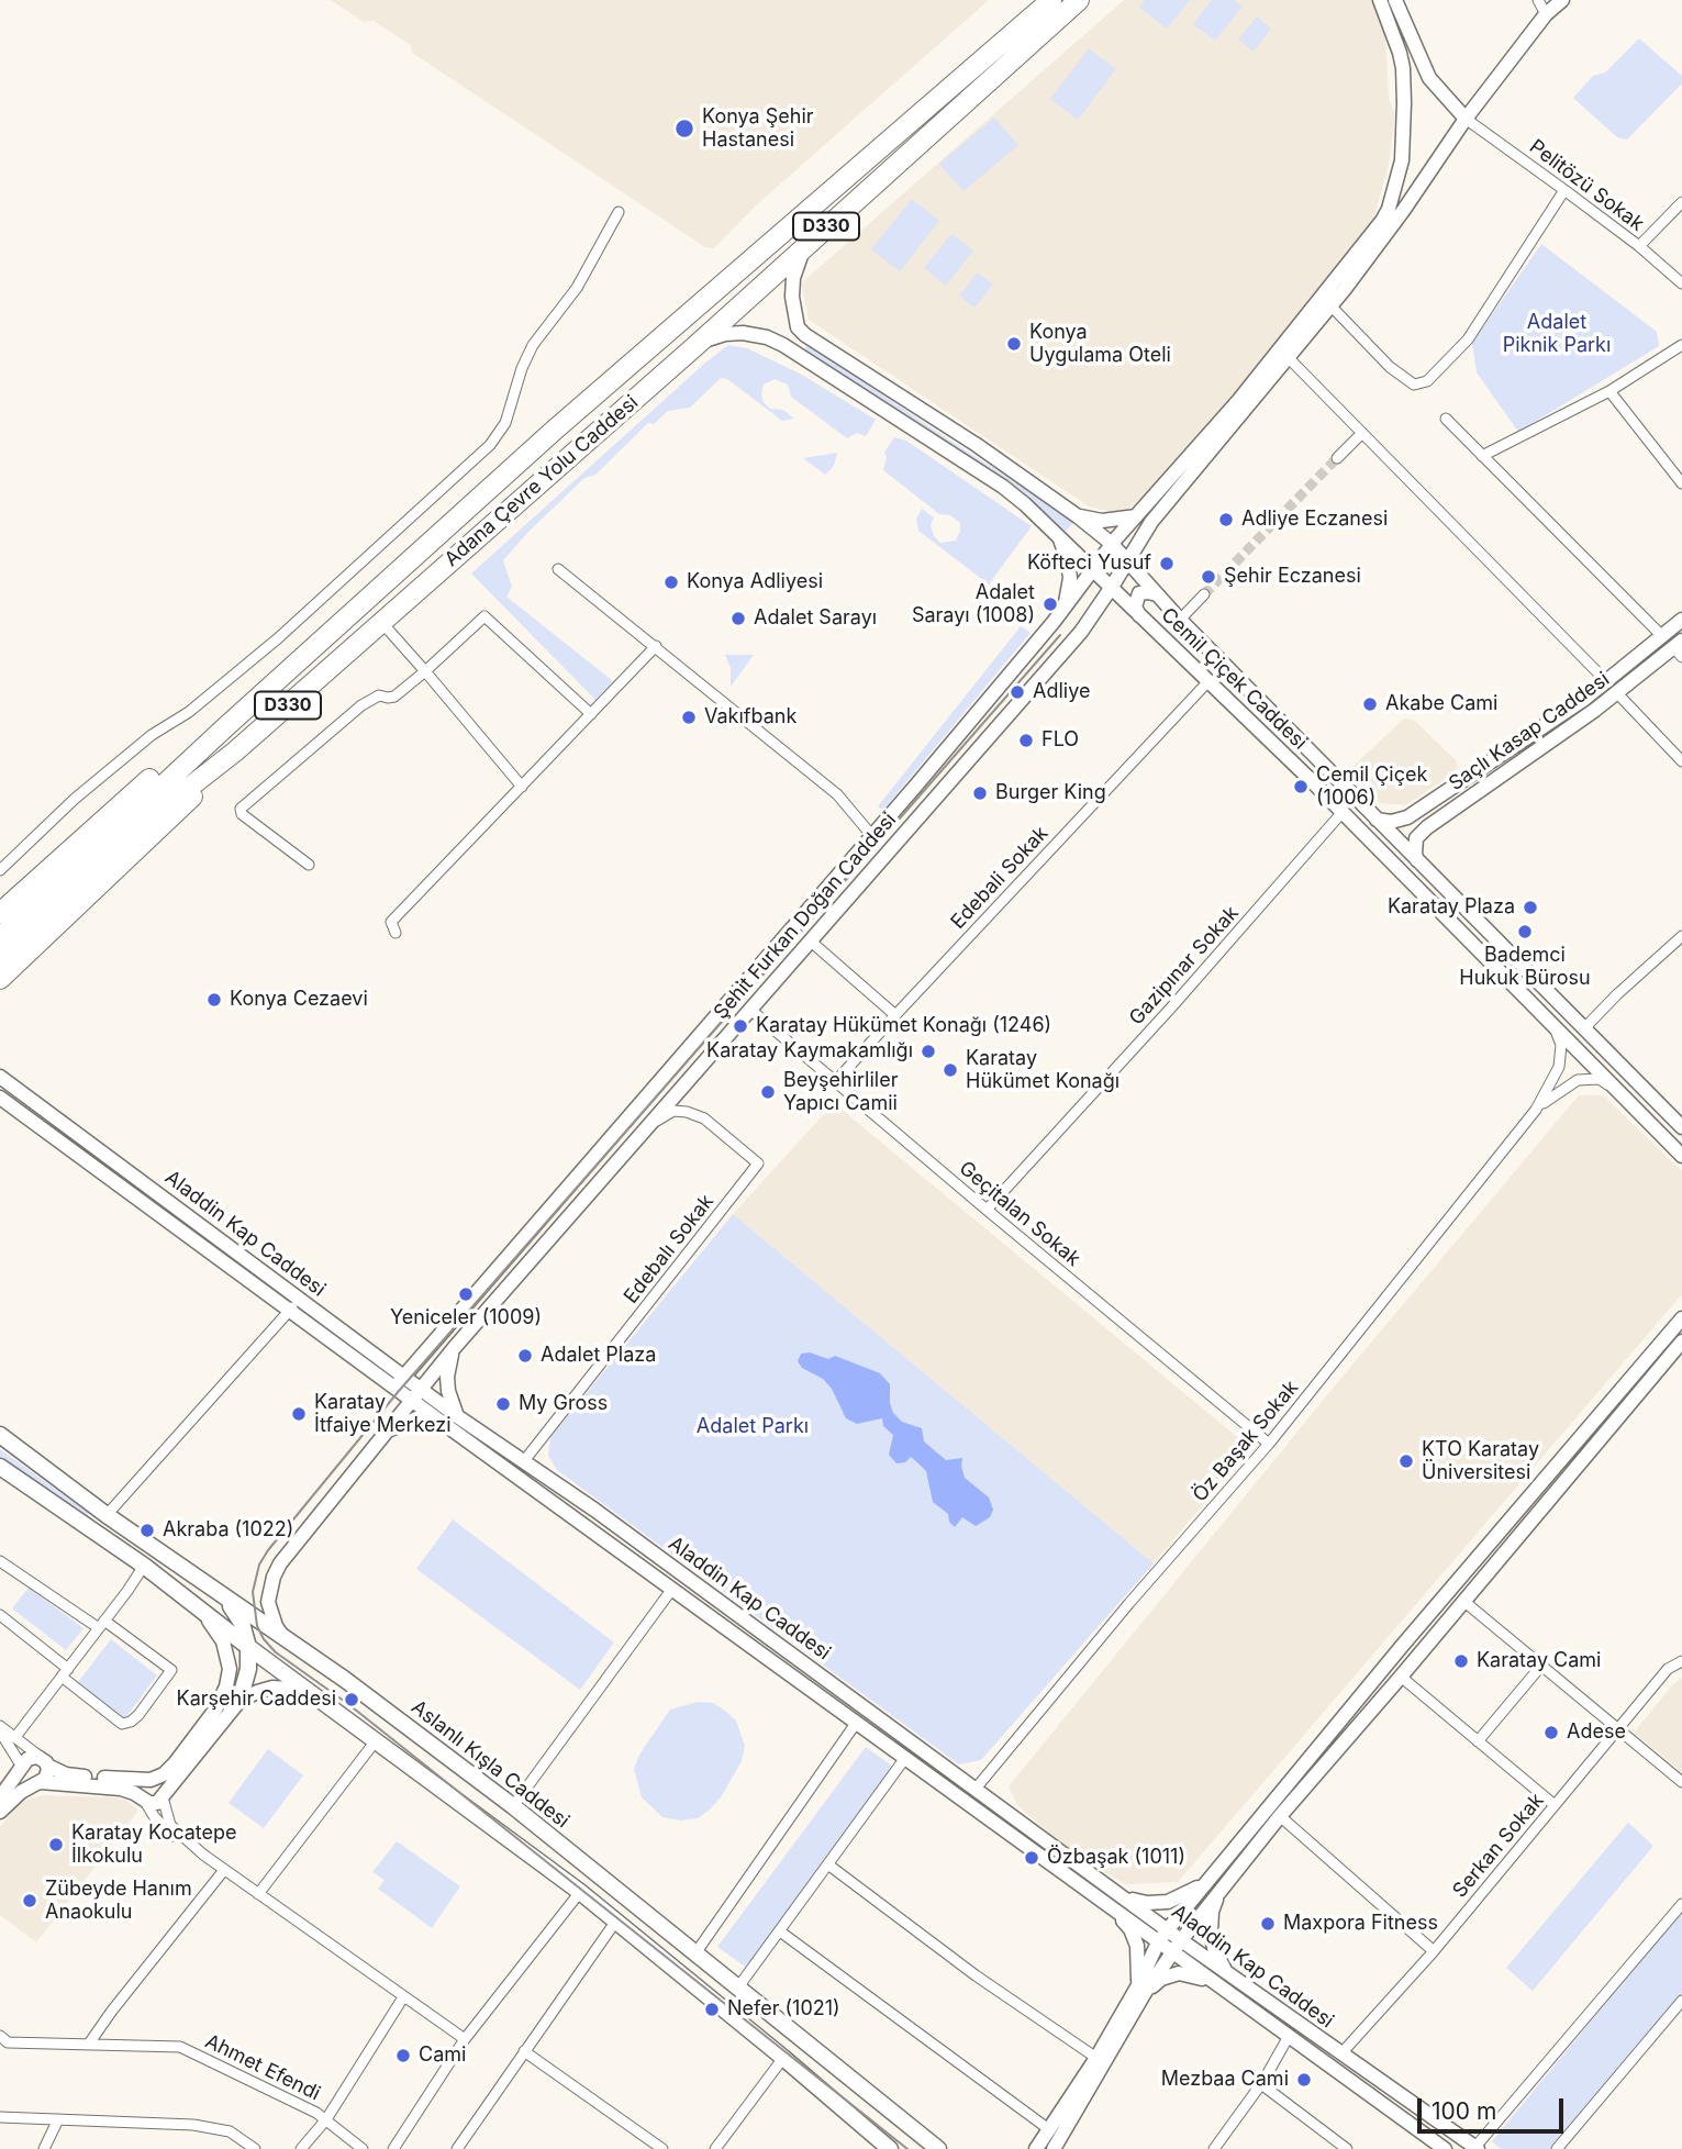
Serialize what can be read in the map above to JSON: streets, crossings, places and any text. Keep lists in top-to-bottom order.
{
  "streets": {
    "highway": ["D330", "Adana Çevre Yolu Caddesi"],
    "main road": ["Aslanlı Kışla Caddesi"],
    "street": [
      "Pelitözü Sokak",
      "Cemil Çiçek Caddesi",
      "Saçlı Kasap Caddesi",
      "Edebali Sokak",
      "Şehit Furkan Doğan Caddesi",
      "Gazipınar Sokak",
      "Geçitalan Sokak",
      "Aladdin Kap Caddesi",
      "Edebalı Sokak",
      "Öz Başak Sokak",
      "Serkan Sokak",
      "Ahmet Efendi"
    ]
  },
  "crossings": [
    ["Adana Çevre Yolu Caddesi", "Cemil Çiçek Caddesi"],
    ["Cemil Çiçek Caddesi", "Edebali Sokak"],
    ["Cemil Çiçek Caddesi", "Şehit Furkan Doğan Caddesi"],
    ["Cemil Çiçek Caddesi", "Gazipınar Sokak"],
    ["Edebali Sokak", "Geçitalan Sokak"],
    ["Şehit Furkan Doğan Caddesi", "Geçitalan Sokak"],
    ["Şehit Furkan Doğan Caddesi", "Aladdin Kap Caddesi"],
    ["Şehit Furkan Doğan Caddesi", "Edebalı Sokak"],
    ["Şehit Furkan Doğan Caddesi", "Aslanlı Kışla Caddesi"],
    ["Gazipınar Sokak", "Geçitalan Sokak"],
    ["Geçitalan Sokak", "Öz Başak Sokak"],
    ["Aladdin Kap Caddesi", "Edebalı Sokak"],
    ["Aladdin Kap Caddesi", "Öz Başak Sokak"],
    ["Aladdin Kap Caddesi", "Serkan Sokak"]
  ],
  "parks": ["Adalet Piknik Parkı", "Adalet Parkı"],
  "places": [
    "Konya Şehir Hastanesi",
    "Konya Uygulama Oteli",
    "Adliye Eczanesi",
    "Köfteci Yusuf",
    "Şehir Eczanesi",
    "Konya Adliyesi",
    "Adalet Sarayı (1008)",
    "Adalet Sarayı",
    "Adliye",
    "Akabe Cami",
    "Vakıfbank",
    "FLO",
    "Cemil Çiçek (1006)",
    "Burger King",
    "Karatay Plaza",
    "Bademci Hukuk Bürosu",
    "Konya Cezaevi",
    "Karatay Hükümet Konağı (1246)",
    "Karatay Kaymakamlığı",
    "Karatay Hükümet Konağı",
    "Beyşehirliler Yapıcı Camii",
    "Yeniceler (1009)",
    "Adalet Plaza",
    "My Gross",
    "Karatay İtfaiye Merkezi",
    "KTO Karatay Üniversitesi",
    "Akraba (1022)",
    "Karatay Cami",
    "Karşehir Caddesi",
    "Adese",
    "Karatay Kocatepe İlkokulu",
    "Özbaşak (1011)",
    "Zübeyde Hanım Anaokulu",
    "Maxpora Fitness",
    "Nefer (1021)",
    "Cami",
    "Mezbaa Cami"
  ],
  "scale_bar": "100 m"
}
